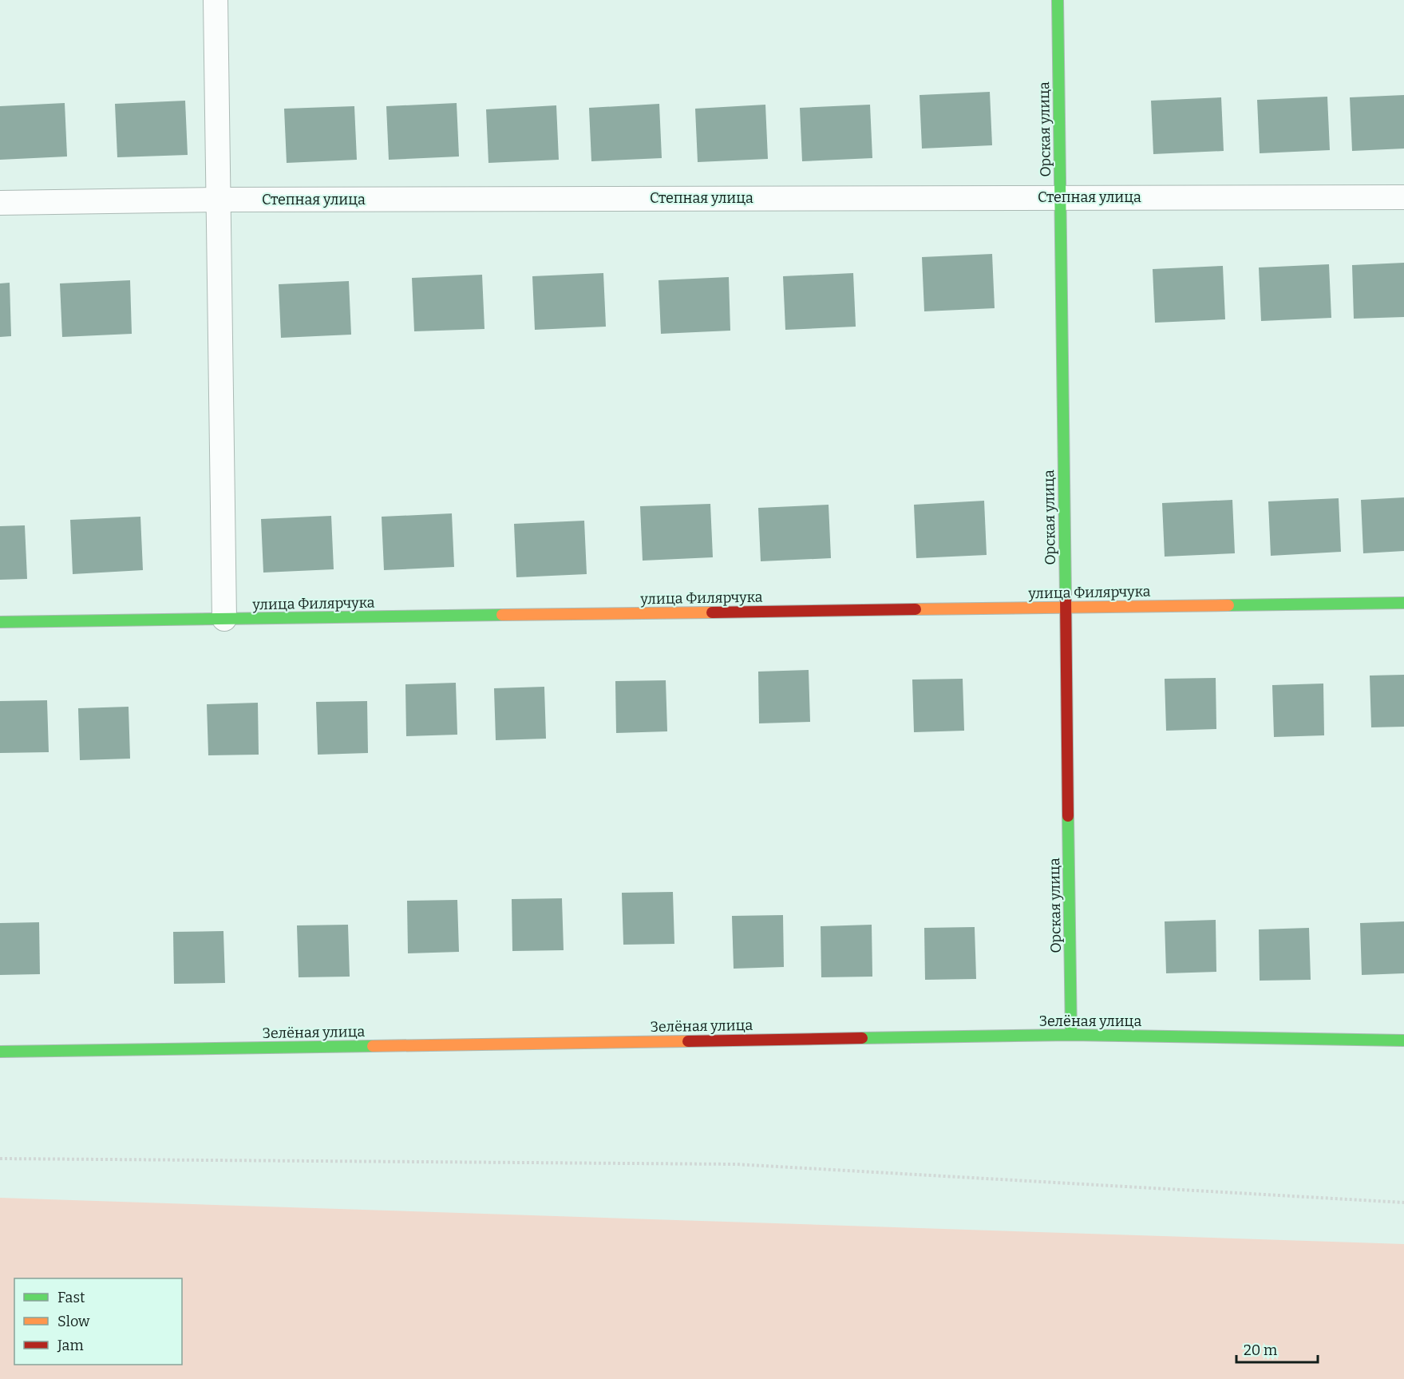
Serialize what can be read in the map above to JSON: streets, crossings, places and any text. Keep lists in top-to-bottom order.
{
  "streets": {
    "street": [
      "Орская улица",
      "Степная улица",
      "улица Филярчука",
      "Зелёная улица"
    ]
  },
  "crossings": [
    ["Орская улица", "Степная улица"],
    ["Орская улица", "улица Филярчука"],
    ["Орская улица", "Зелёная улица"]
  ],
  "legend": ["Fast", "Slow", "Jam"],
  "scale_bar": "20 m"
}
